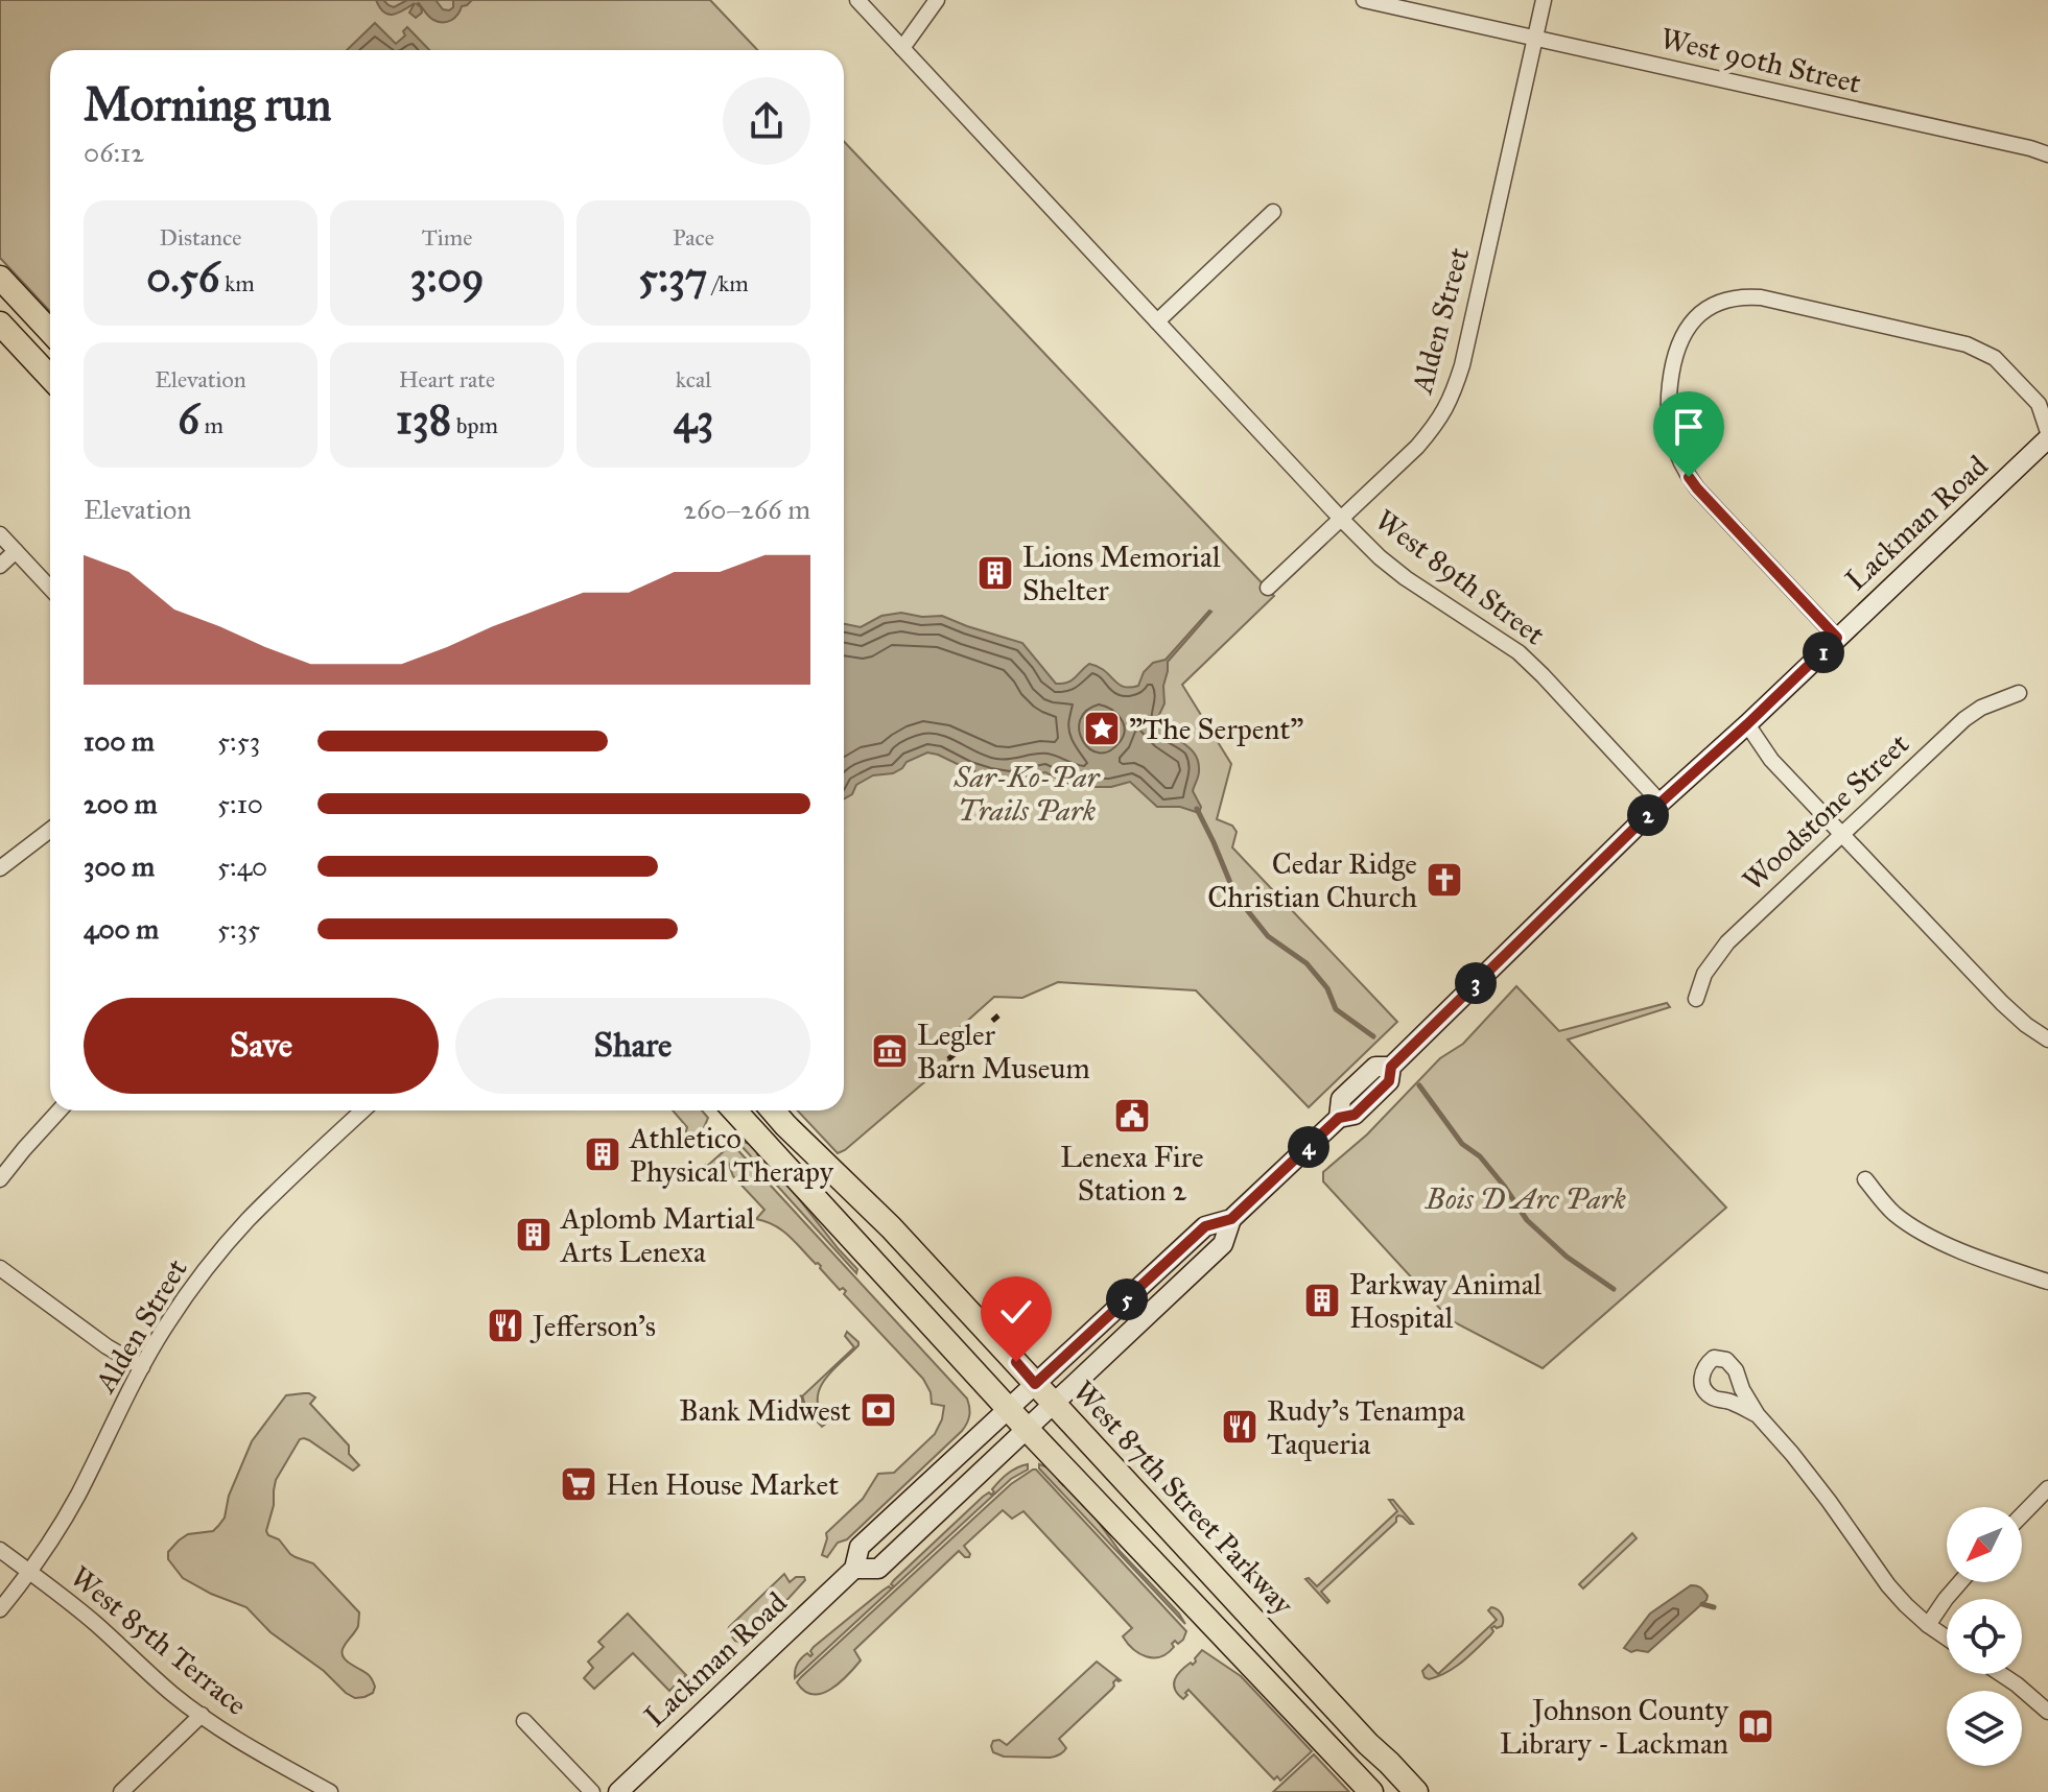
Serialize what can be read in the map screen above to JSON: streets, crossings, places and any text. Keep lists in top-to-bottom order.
{
  "streets": {
    "main road": ["Lackman Road", "West 87th Street Parkway"],
    "street": [
      "West 90th Street",
      "Alden Street",
      "West 89th Street",
      "Woodstone Street",
      "West 85th Terrace"
    ]
  },
  "crossings": [
    ["West 90th Street", "Alden Street"],
    ["Alden Street", "West 89th Street"],
    ["Alden Street", "West 85th Terrace"],
    ["Lackman Road", "West 89th Street"],
    ["Lackman Road", "West 87th Street Parkway"]
  ],
  "parks": ["Sar-Ko-Par Trails Park", "Bois D Arc Park"],
  "places": {
    "building": [
      "Lions Memorial Shelter",
      "Athletico Physical Therapy",
      "Aplomb Martial Arts Lenexa",
      "Parkway Animal Hospital"
    ],
    "place": ["\"The Serpent\""],
    "church": ["Cedar Ridge Christian Church"],
    "museum": ["Legler Barn Museum"],
    "public building": ["Lenexa Fire Station 2"],
    "restaurant": ["Jefferson's", "Rudy's Tenampa Taqueria"],
    "bank": ["Bank Midwest"],
    "supermarket": ["Hen House Market"],
    "library": ["Johnson County Library - Lackman"]
  },
  "north": "bottom left",
  "page": {
    "heading": ["Morning run", "06:12"],
    "stats": [
      ["Distance", "0.56 km"],
      ["Time", "3:09"],
      ["Pace", "5:37 /km"],
      ["Elevation", "6 m"],
      ["Heart rate", "138 bpm"],
      ["kcal", "43"]
    ],
    "chart": ["Elevation", "260–266 m"],
    "pins": [
      "1",
      "2",
      "3",
      "4",
      "5"
    ],
    "list": [
      {
        "name": "100 m",
        "note": "5:53"
      },
      {
        "name": "200 m",
        "note": "5:10"
      },
      {
        "name": "300 m",
        "note": "5:40"
      },
      {
        "name": "400 m",
        "note": "5:35"
      }
    ],
    "buttons": ["Save", "Share"]
  }
}
